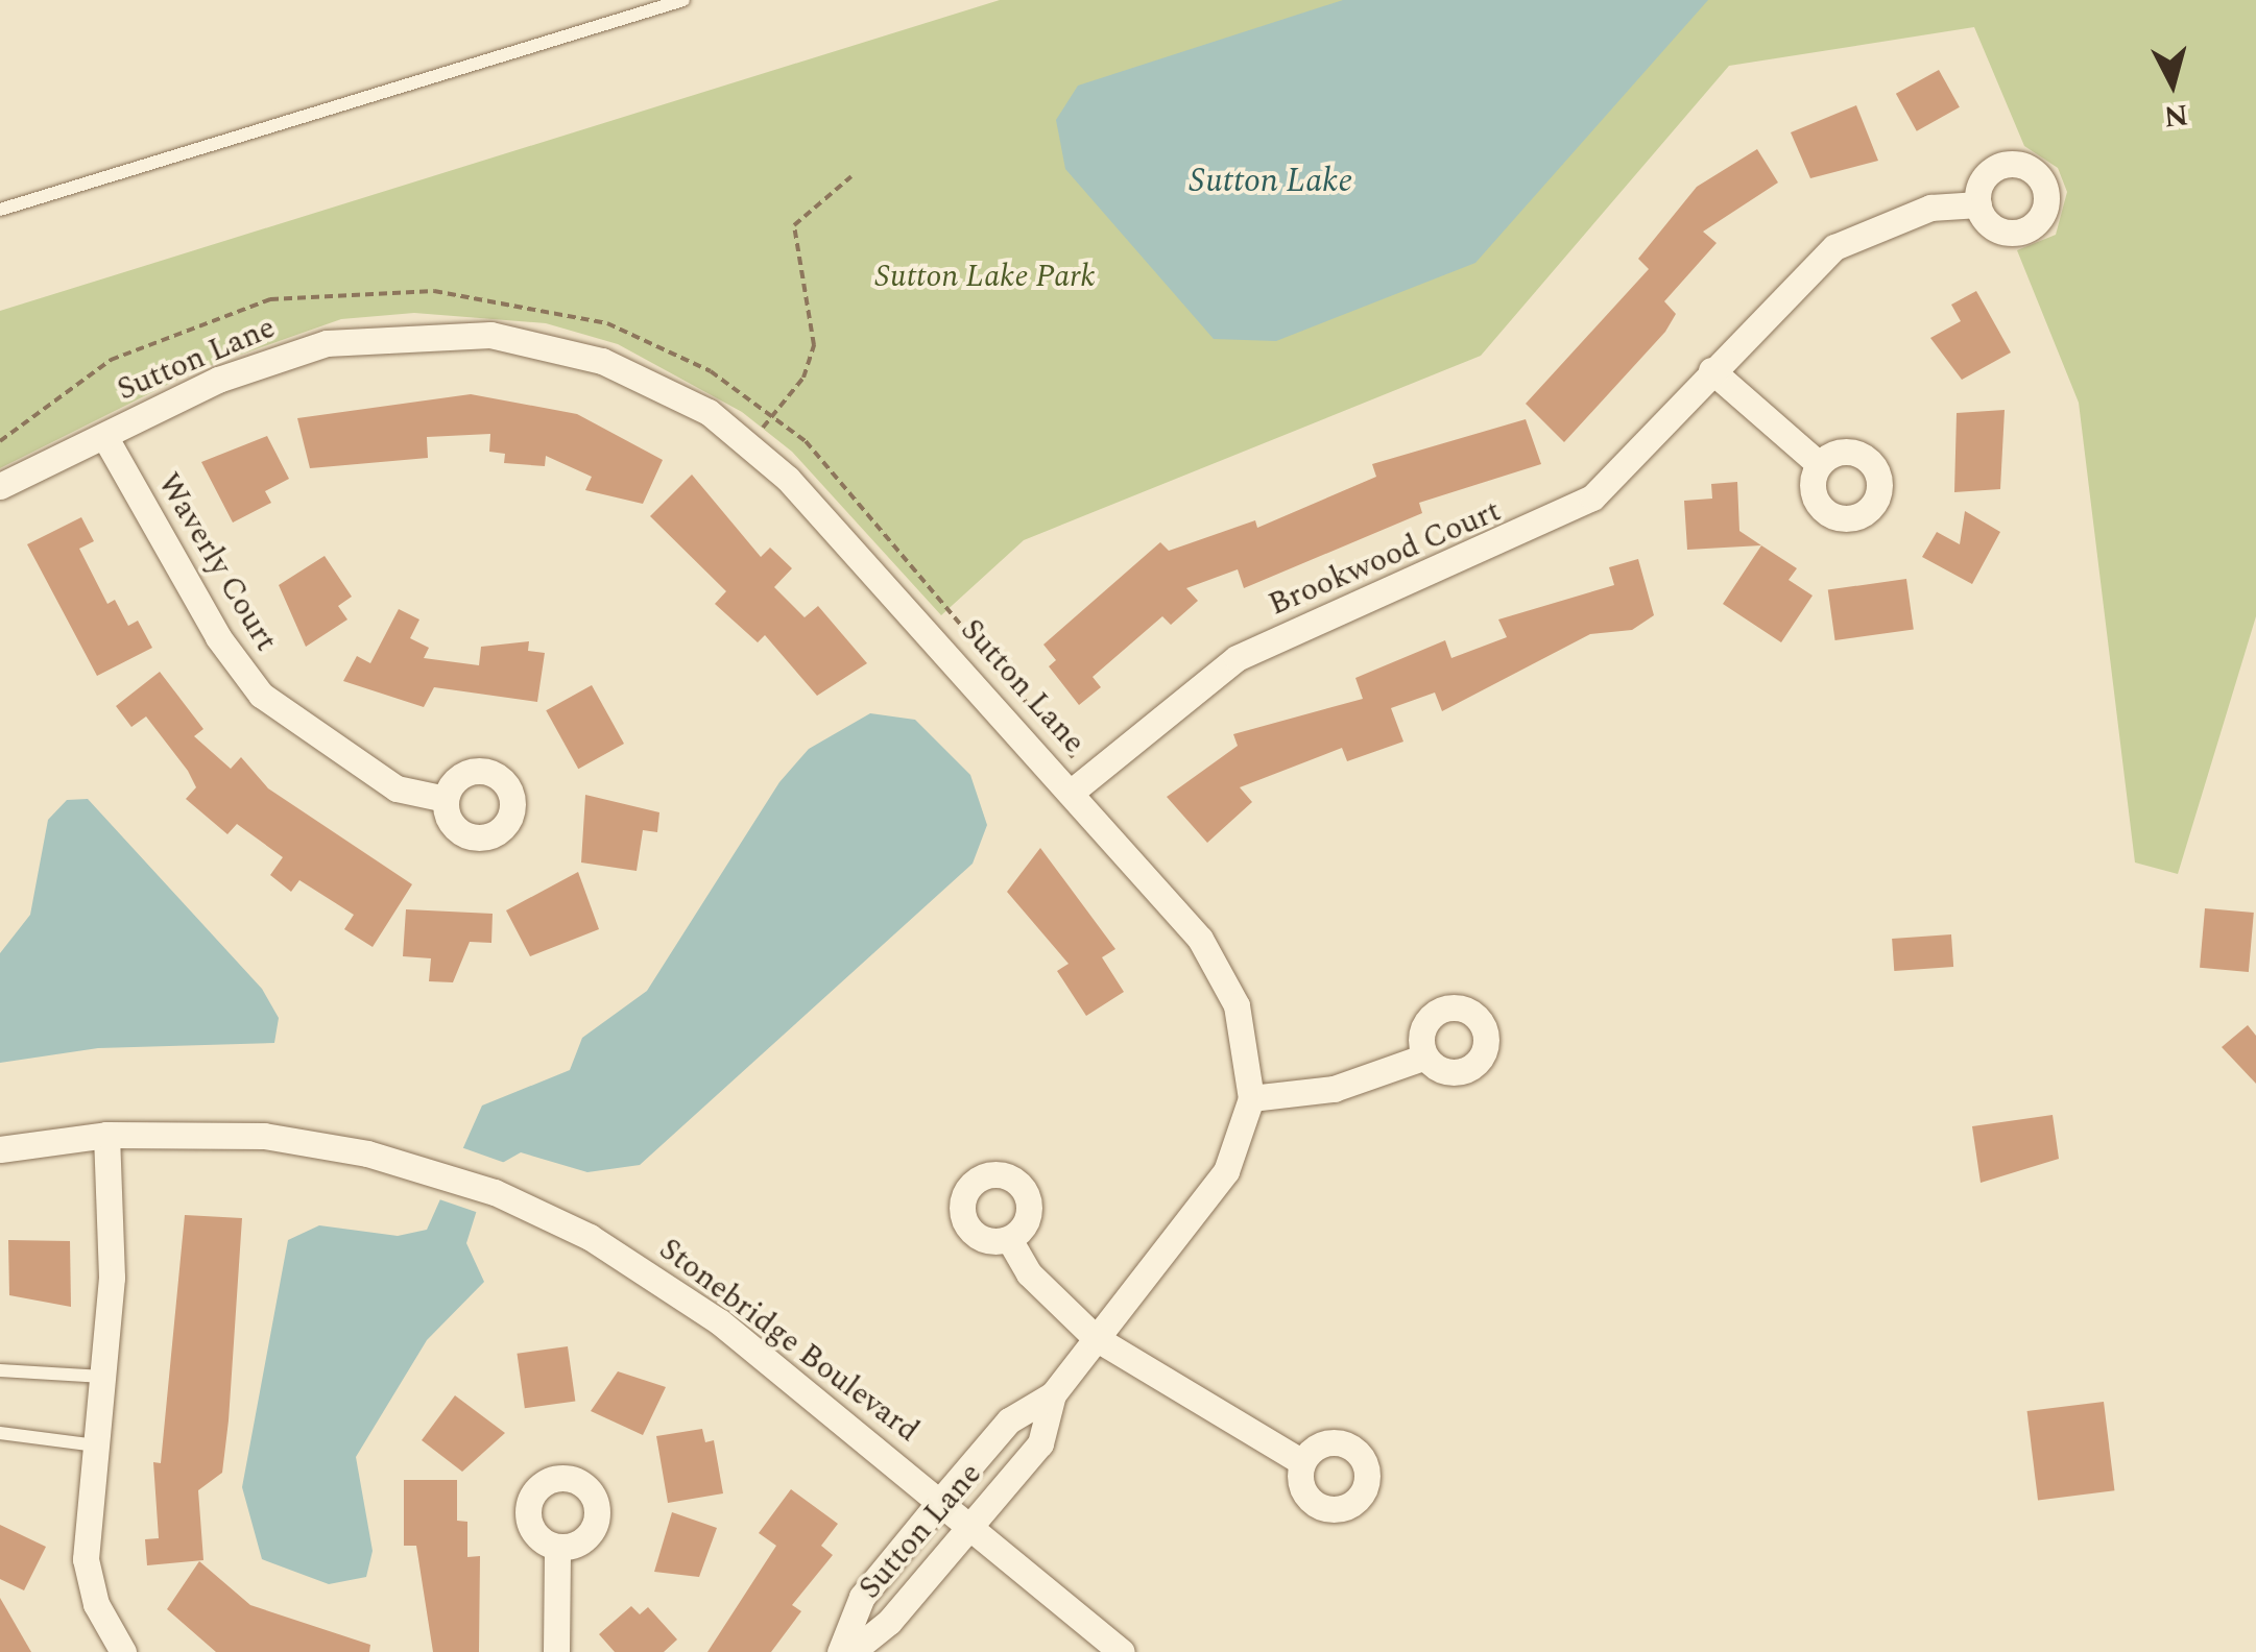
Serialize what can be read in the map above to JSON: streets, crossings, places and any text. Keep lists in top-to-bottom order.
{
  "streets": {
    "street": [
      "Sutton Lane",
      "Brookwood Court",
      "Waverly Court",
      "Stonebridge Boulevard"
    ]
  },
  "crossings": [
    ["Sutton Lane", "Brookwood Court"],
    ["Sutton Lane", "Waverly Court"],
    ["Sutton Lane", "Stonebridge Boulevard"]
  ],
  "water": ["Sutton Lake"],
  "parks": ["Sutton Lake Park"],
  "north": "bottom"
}
